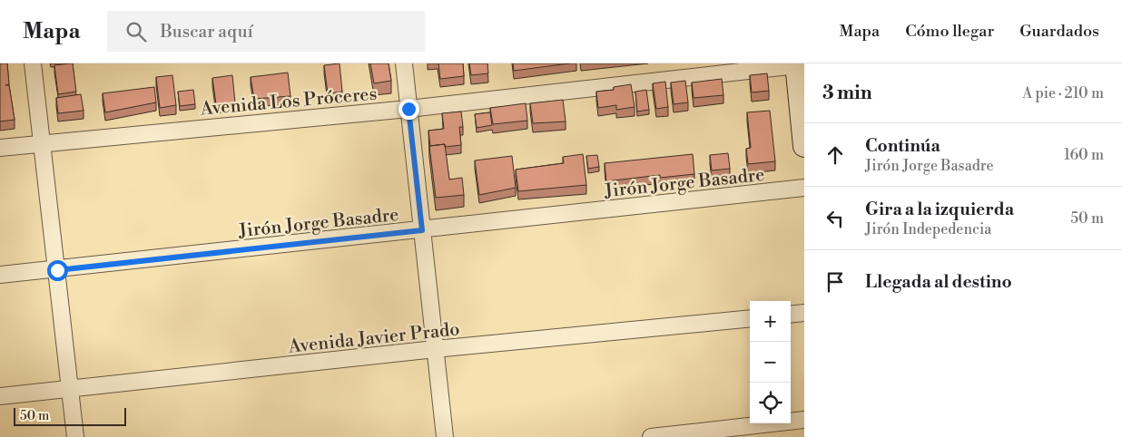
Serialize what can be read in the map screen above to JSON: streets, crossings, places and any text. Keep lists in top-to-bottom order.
{
  "streets": {
    "street": ["Avenida Los Próceres", "Jirón Jorge Basadre", "Avenida Javier Prado"]
  },
  "scale_bar": "50 m",
  "page": {
    "header": "Mapa",
    "search": "Buscar aquí",
    "nav": ["Mapa", "Cómo llegar", "Guardados"],
    "heading": ["3 min", "A pie · 210 m"],
    "list": [
      ["Continúa", "Jirón Jorge Basadre", "160 m"],
      ["Gira a la izquierda", "Jirón Indepedencia", "50 m"],
      "Llegada al destino"
    ],
    "map_buttons": ["+", "−"],
    "scale": "50 m"
  }
}
